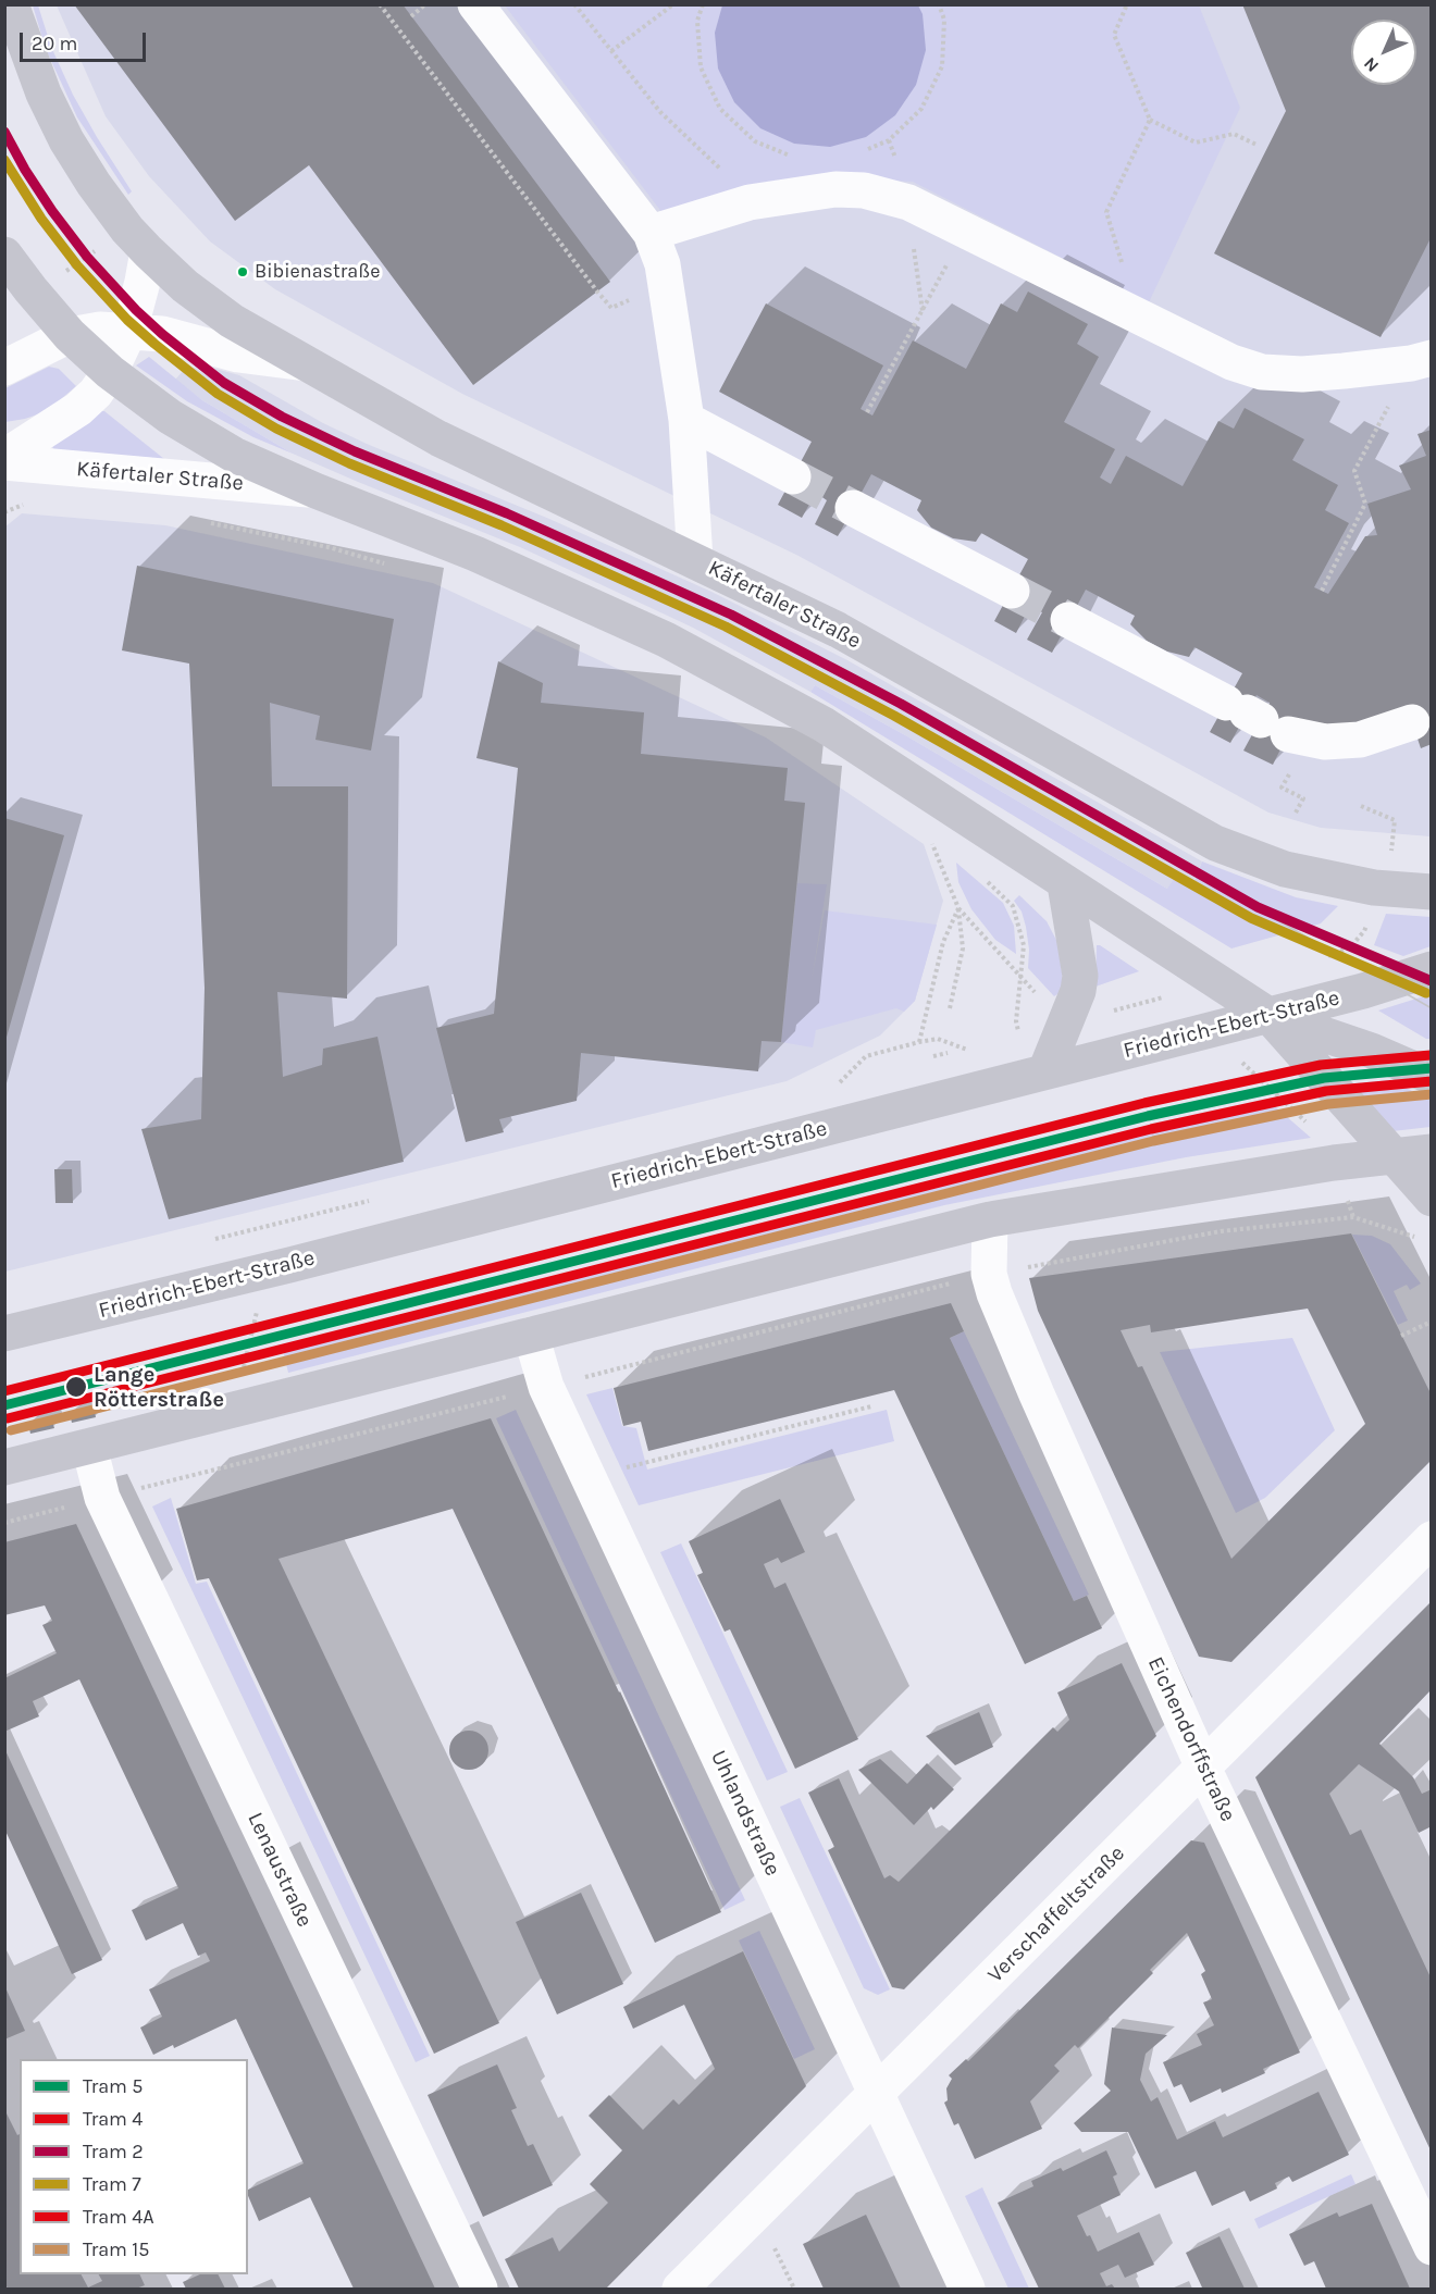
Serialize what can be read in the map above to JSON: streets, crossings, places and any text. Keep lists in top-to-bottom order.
{
  "streets": {
    "main road": ["Käfertaler Straße", "Friedrich-Ebert-Straße"],
    "street": [
      "Eichendorffstraße",
      "Uhlandstraße",
      "Lenaustraße",
      "Verschaffeltstraße"
    ]
  },
  "crossings": [
    ["Käfertaler Straße", "Friedrich-Ebert-Straße"],
    ["Eichendorffstraße", "Verschaffeltstraße"],
    ["Uhlandstraße", "Verschaffeltstraße"]
  ],
  "places": ["Bibienastraße", "Lange Rötterstraße"],
  "lines": [
    "tram line 2",
    "tram line 7",
    "tram line 4A",
    "tram line 5",
    "tram line 4",
    "tram line 15"
  ],
  "legend": [
    "Tram 5",
    "Tram 4",
    "Tram 2",
    "Tram 7",
    "Tram 4A",
    "Tram 15"
  ],
  "scale_bar": "20 m",
  "north": "bottom left"
}
